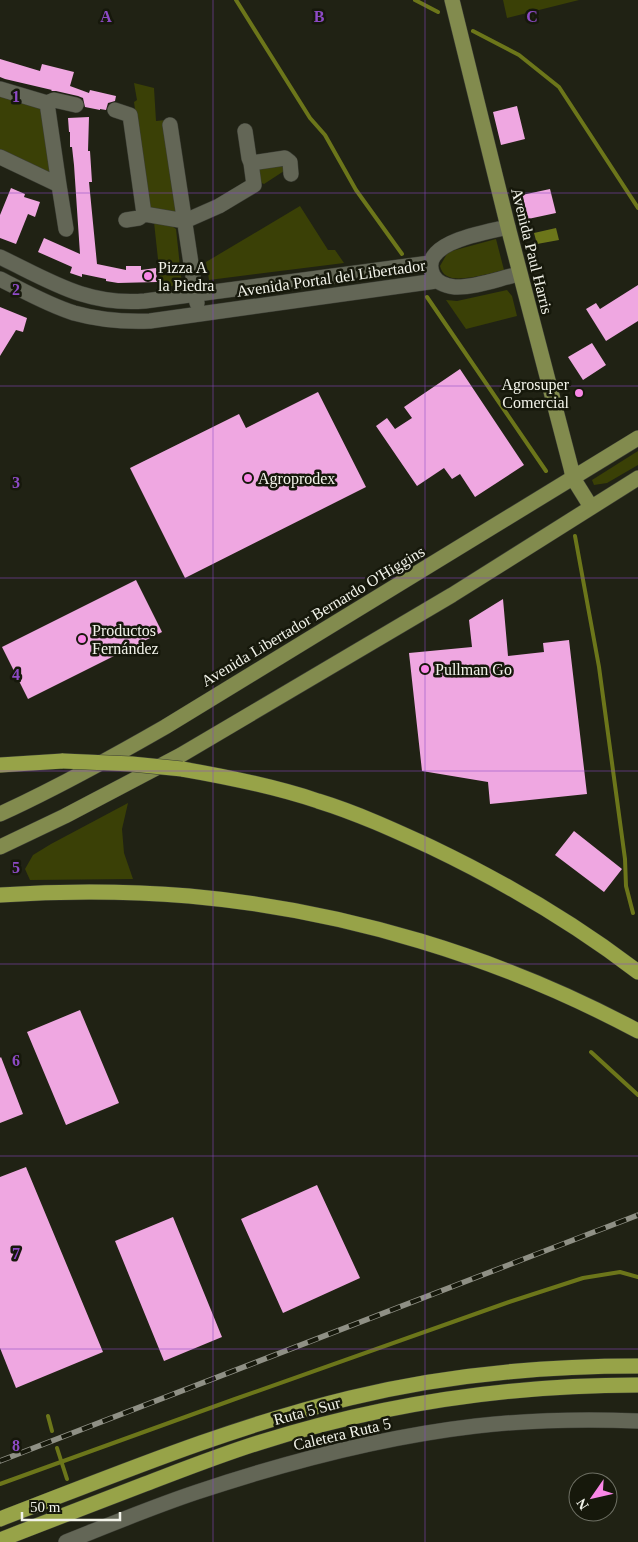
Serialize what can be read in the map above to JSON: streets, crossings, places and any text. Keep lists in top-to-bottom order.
{
  "streets": {
    "highway": ["Ruta 5 Sur"],
    "main road": ["Avenida Paul Harris", "Avenida Libertador Bernardo O'Higgins"],
    "street": ["Avenida Portal del Libertador", "Caletera Ruta 5"]
  },
  "crossings": [
    ["Avenida Paul Harris", "Avenida Portal del Libertador"],
    ["Avenida Paul Harris", "Avenida Libertador Bernardo O'Higgins"]
  ],
  "places": [
    "Pizza A la Piedra",
    "Agrosuper Comercial",
    "Agroprodex",
    "Productos Fernández",
    "Pullman Go"
  ],
  "scale_bar": "50 m",
  "north": "bottom left",
  "grid": {
    "columns": ["A", "B", "C"],
    "rows": [
      "1",
      "2",
      "3",
      "4",
      "5",
      "6",
      "7",
      "8"
    ]
  }
}
